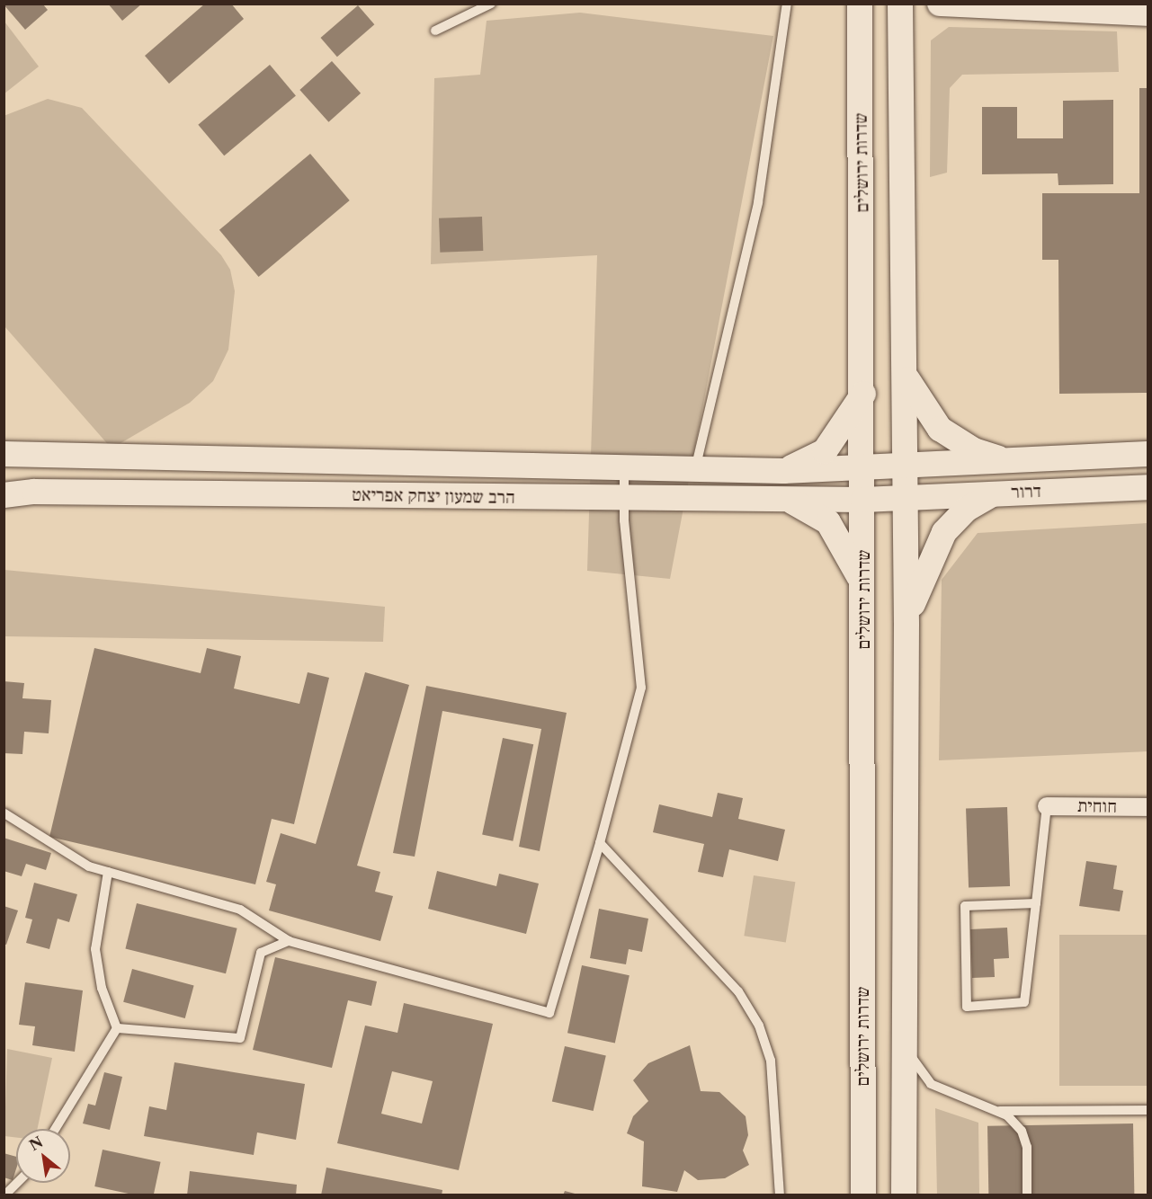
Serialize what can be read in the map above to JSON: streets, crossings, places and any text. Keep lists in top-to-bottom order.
{
  "streets": {
    "main road": ["שדרות ירושלים", "דרור", "הרב שמעון יצחק אפריאט"],
    "street": ["חוחית"]
  },
  "crossings": [
    ["שדרות ירושלים", "דרור"],
    ["שדרות ירושלים", "הרב שמעון יצחק אפריאט"],
    ["דרור", "הרב שמעון יצחק אפריאט"]
  ],
  "north": "top left"
}
